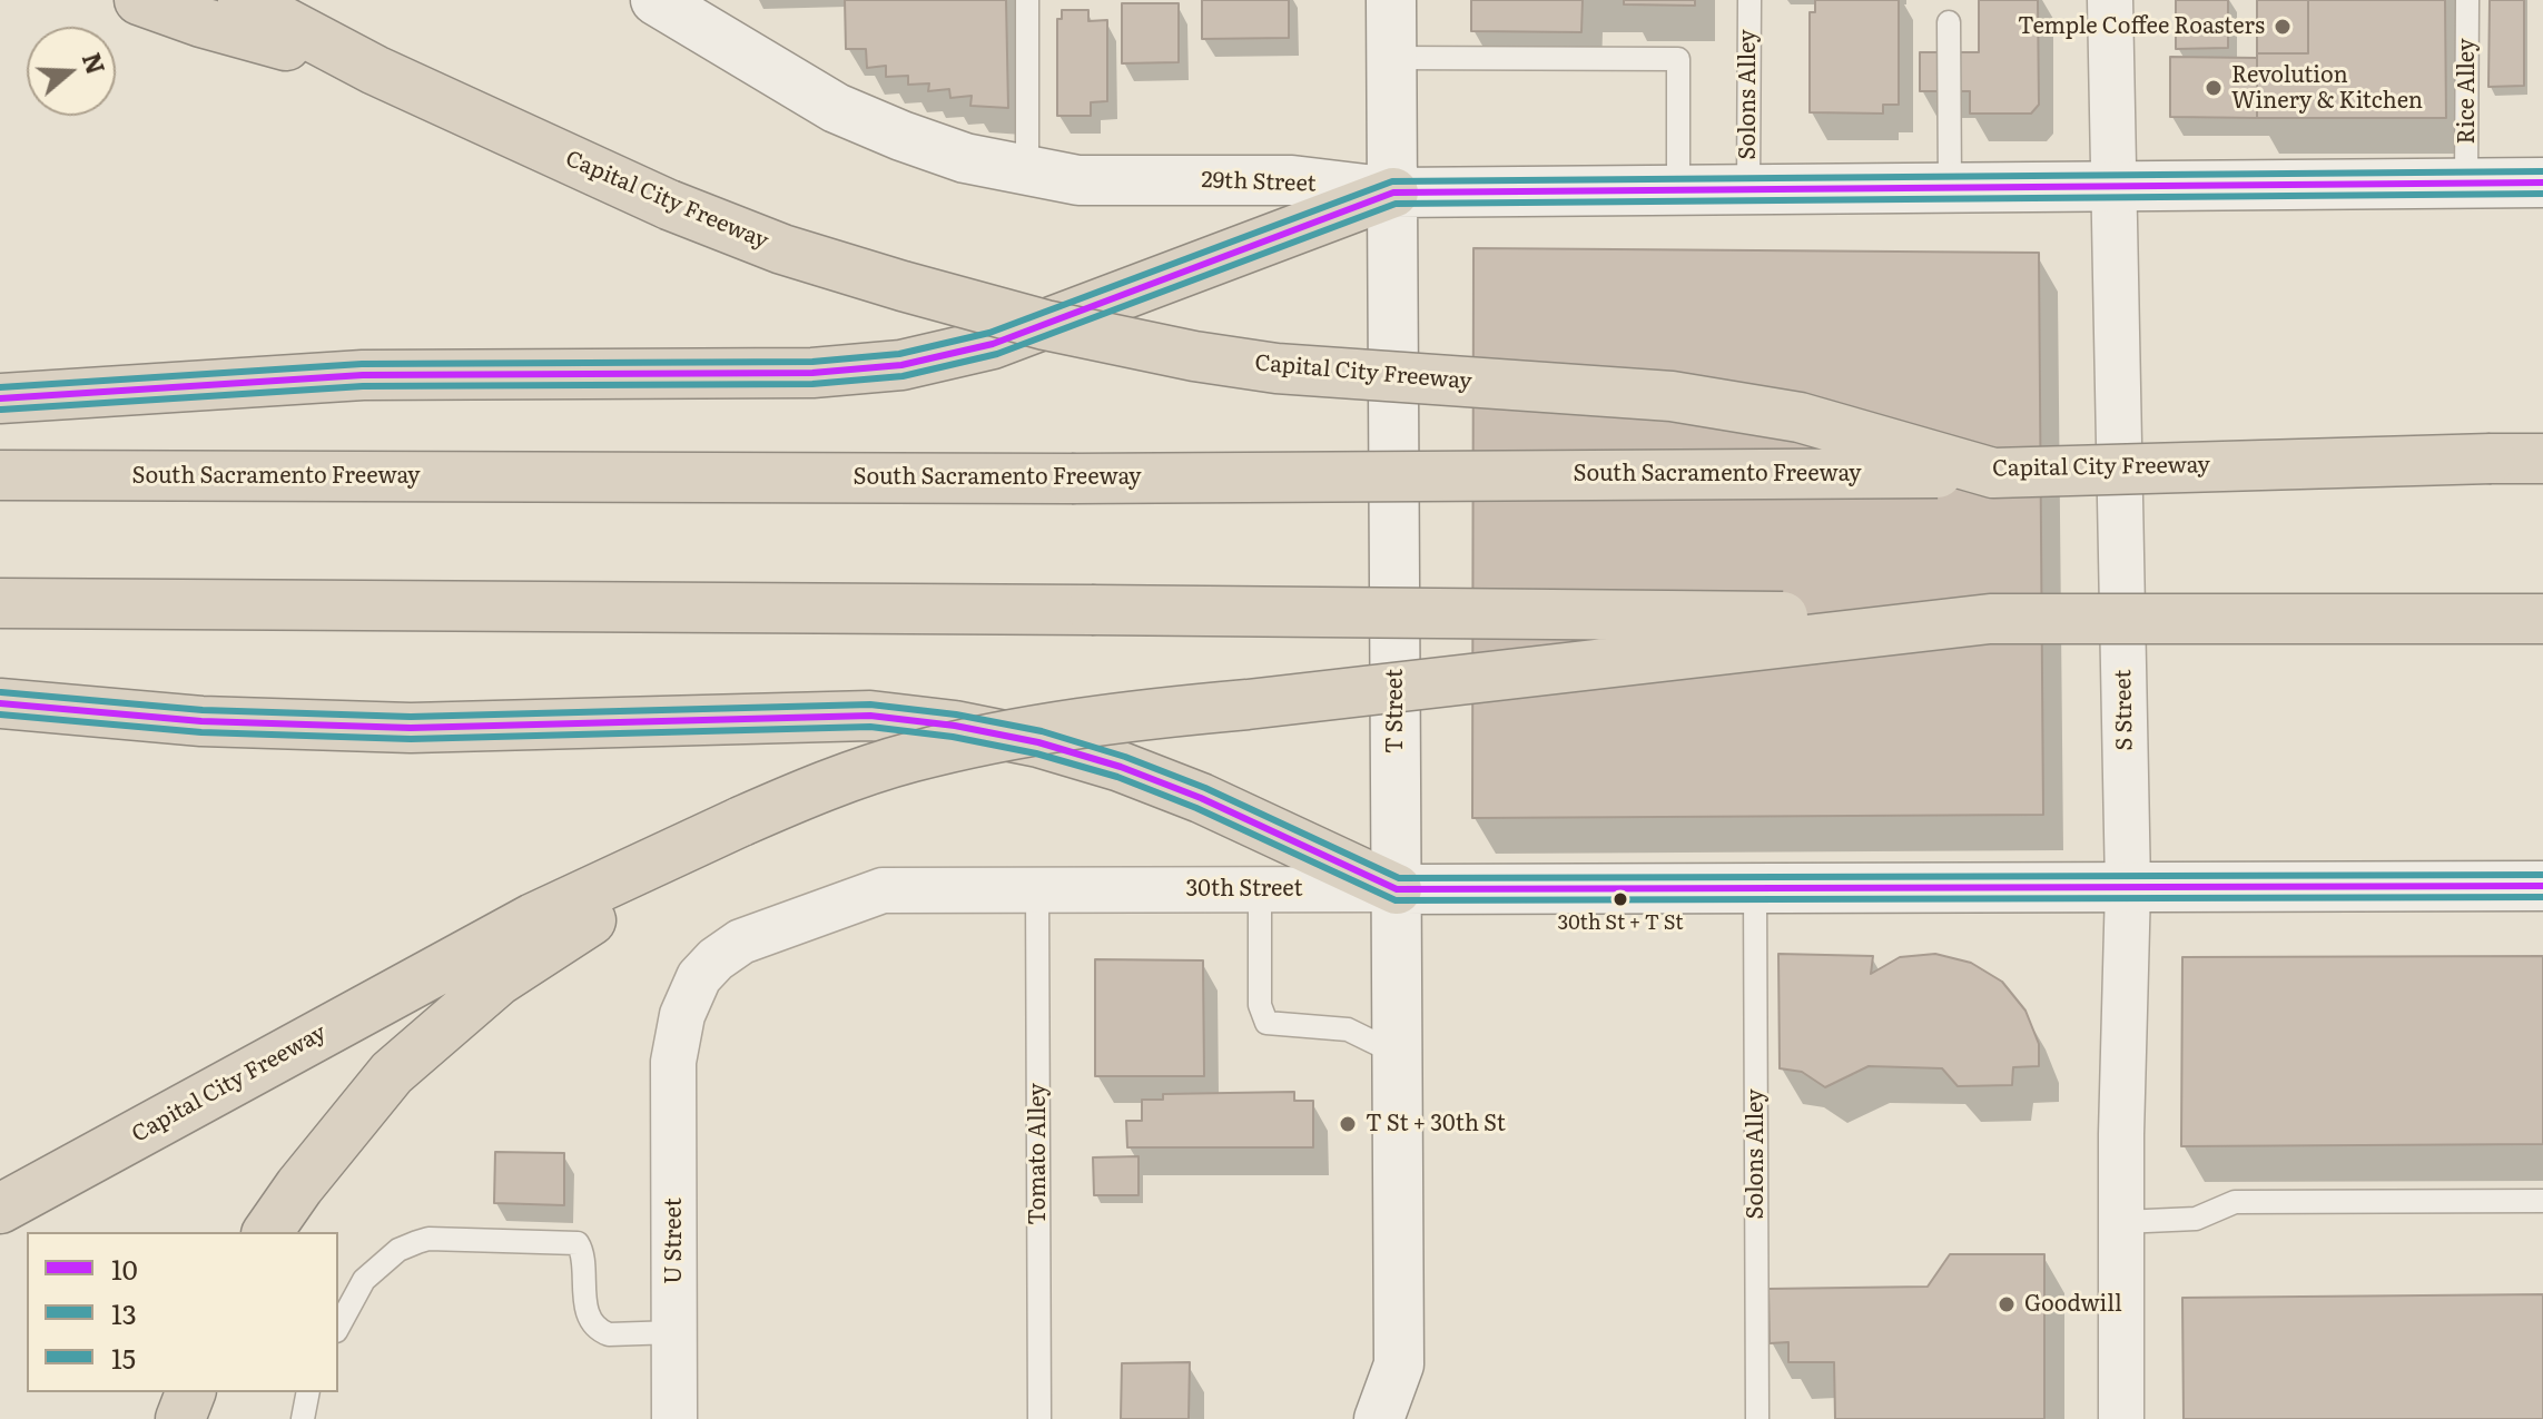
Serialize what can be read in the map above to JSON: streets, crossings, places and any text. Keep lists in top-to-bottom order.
{
  "streets": {
    "highway": ["Capital City Freeway", "South Sacramento Freeway"],
    "main road": ["29th Street", "T Street", "30th Street"],
    "street": ["S Street", "U Street"],
    "lane": ["Rice Alley", "Solons Alley", "Tomato Alley"]
  },
  "crossings": [
    ["Rice Alley", "29th Street"],
    ["Solons Alley", "29th Street"],
    ["Solons Alley", "30th Street"],
    ["29th Street", "S Street"],
    ["29th Street", "T Street"],
    ["Capital City Freeway", "South Sacramento Freeway"],
    ["S Street", "30th Street"],
    ["T Street", "30th Street"],
    ["30th Street", "Tomato Alley"],
    ["30th Street", "U Street"]
  ],
  "places": [
    "Temple Coffee Roasters",
    "Revolution Winery & Kitchen",
    "30th St + T St",
    "T St + 30th St",
    "Goodwill"
  ],
  "lines": ["transit line 15", "transit line 10", "transit line 13"],
  "legend": ["10", "13", "15"],
  "north": "right"
}
